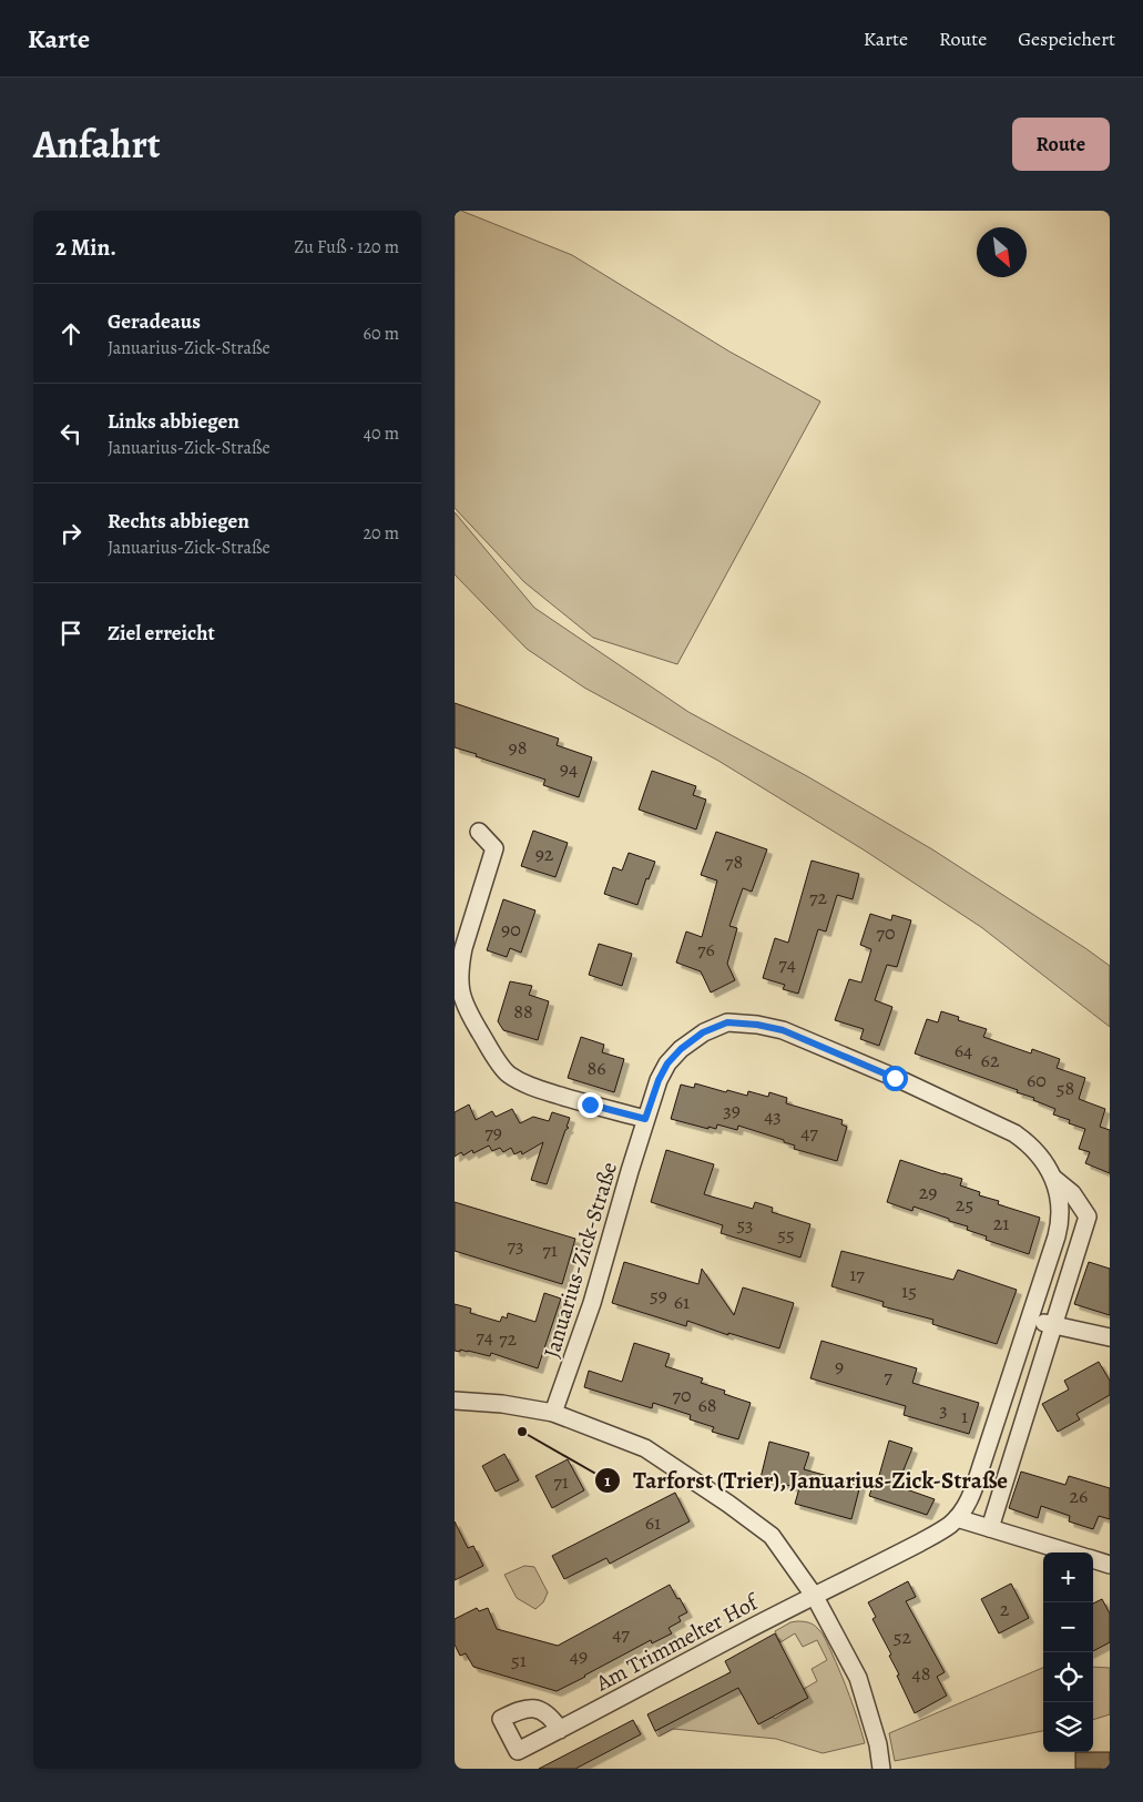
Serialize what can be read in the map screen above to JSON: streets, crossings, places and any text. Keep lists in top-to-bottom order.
{
  "streets": {
    "street": ["Januarius-Zick-Straße", "Am Trimmelter Hof"]
  },
  "crossings": [
    ["Januarius-Zick-Straße", "Am Trimmelter Hof"]
  ],
  "places": ["Tarforst (Trier), Januarius-Zick-Straße"],
  "house_numbers": [
    "98",
    "94",
    "92",
    "78",
    "72",
    "90",
    "70",
    "76",
    "74",
    "88",
    "64",
    "62",
    "86",
    "60",
    "58",
    "39",
    "43",
    "79",
    "47",
    "29",
    "25",
    "21",
    "53",
    "55",
    "73",
    "71",
    "17",
    "15",
    "59",
    "61",
    "74",
    "72",
    "9",
    "7",
    "70",
    "68",
    "3",
    "1",
    "71",
    "26",
    "61",
    "2",
    "47",
    "52",
    "49",
    "51",
    "48"
  ],
  "north": "bottom right",
  "page": {
    "header": "Karte",
    "nav": ["Karte", "Route", "Gespeichert"],
    "title": "Anfahrt",
    "buttons": "Route",
    "heading": ["2 Min.", "Zu Fuß · 120 m"],
    "list": [
      ["Geradeaus", "Januarius-Zick-Straße", "60 m"],
      ["Links abbiegen", "Januarius-Zick-Straße", "40 m"],
      ["Rechts abbiegen", "Januarius-Zick-Straße", "20 m"],
      "Ziel erreicht"
    ],
    "map_buttons": ["+", "−"]
  }
}
